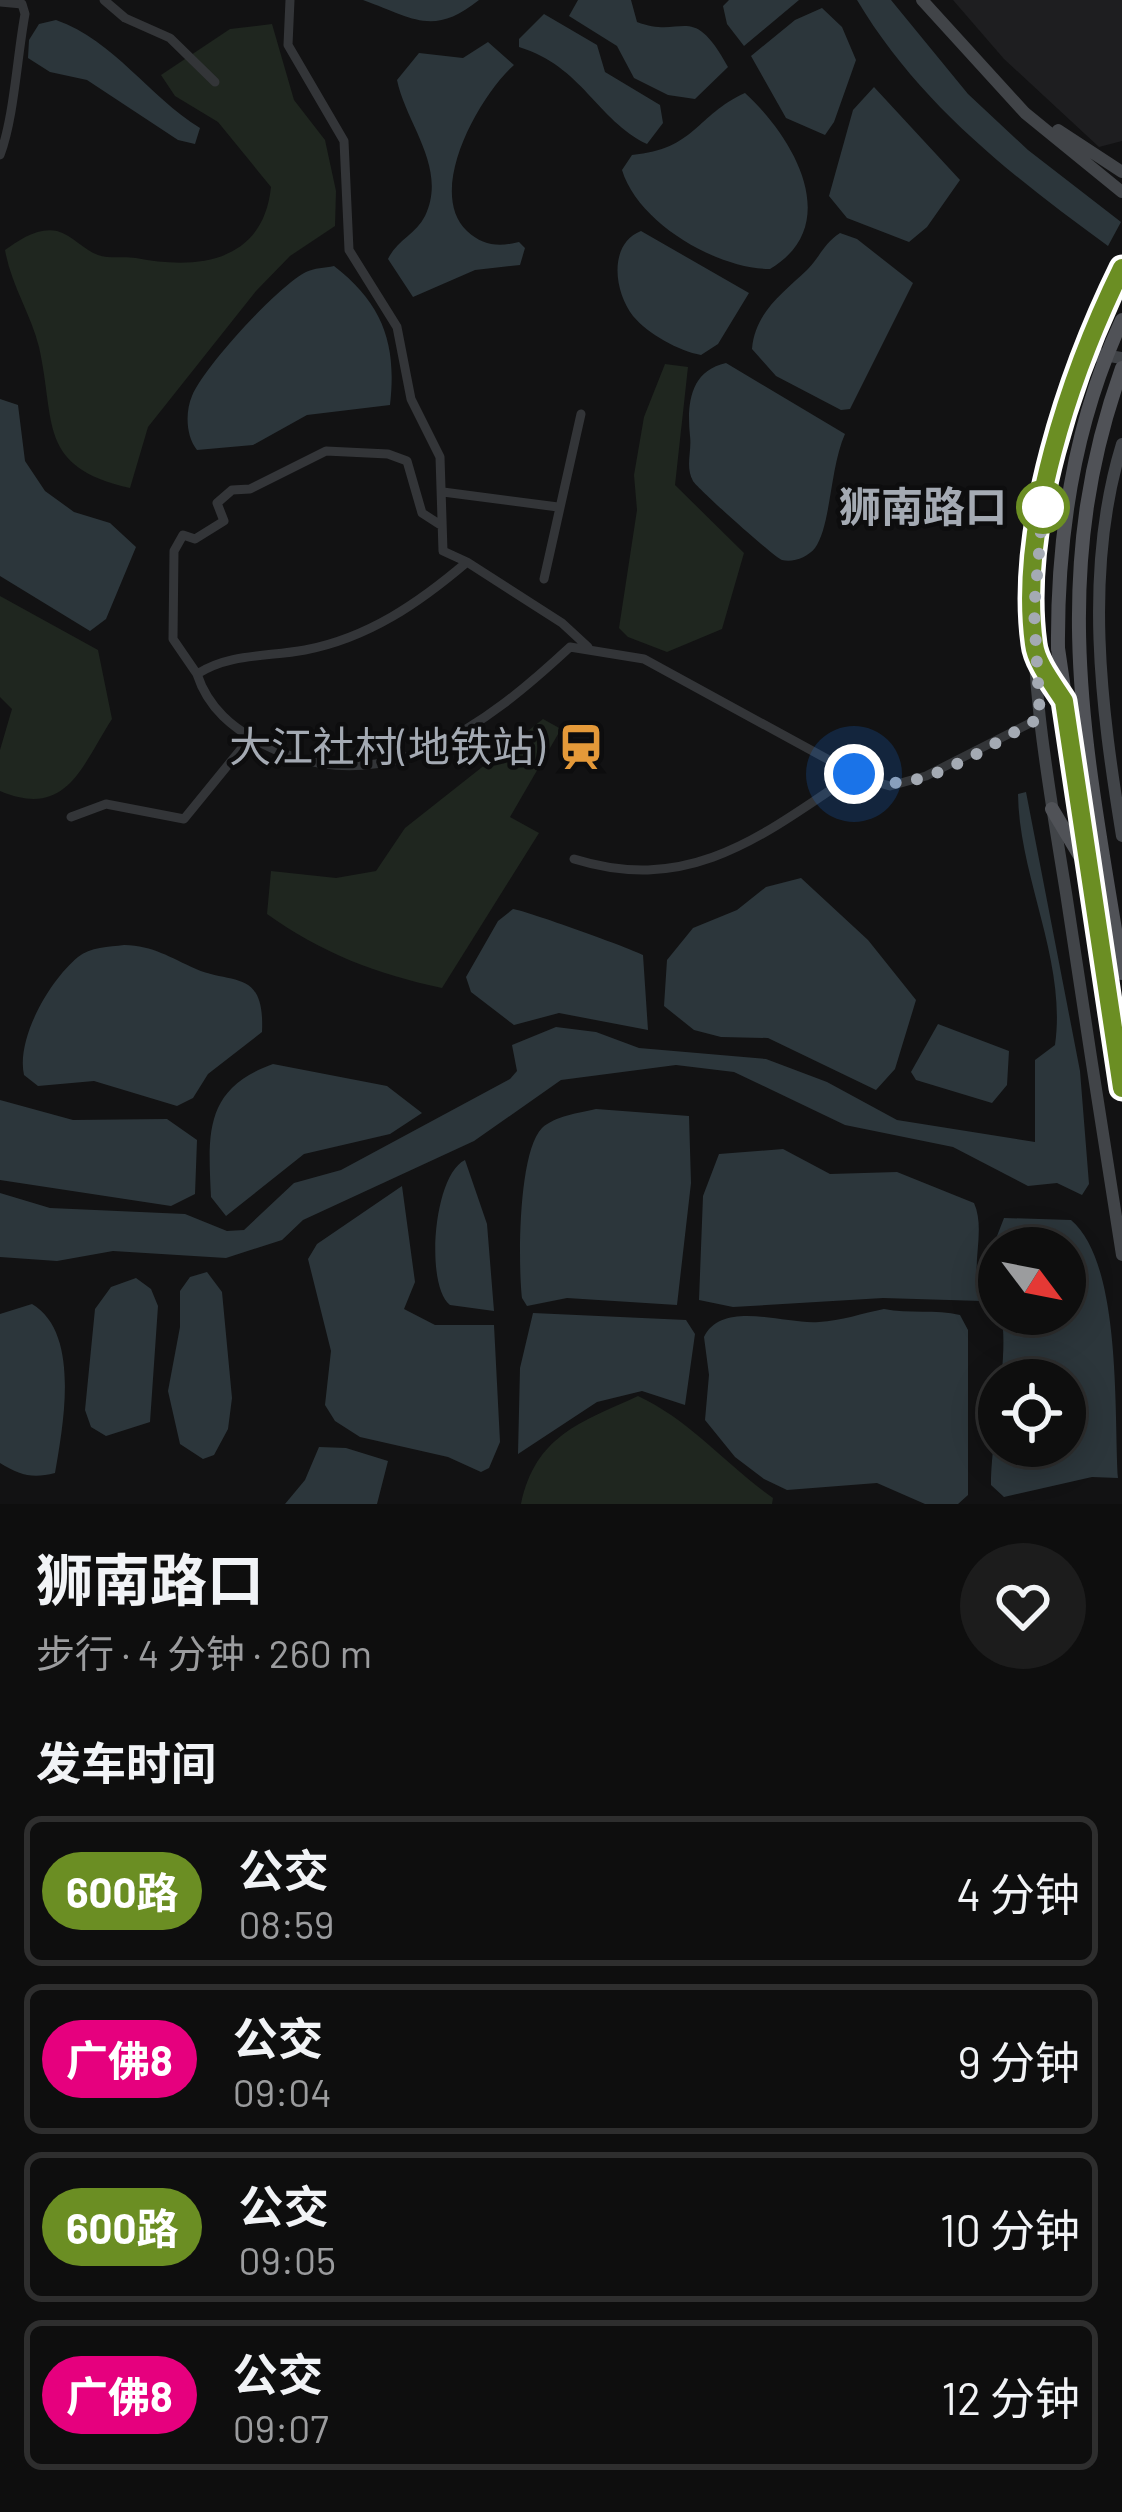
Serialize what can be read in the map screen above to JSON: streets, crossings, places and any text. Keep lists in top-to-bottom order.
{
  "places": {
    "other": ["狮南路口"],
    "station": ["大江社村(地铁站)"]
  },
  "lines": ["bus line 600路"],
  "north": "bottom right",
  "page": {
    "heading": [
      ["狮南路口", "步行 · 4 分钟 · 260 m"],
      "发车时间"
    ],
    "list": [
      {
        "mark": "600路",
        "name": "公交",
        "note": "08:59",
        "value": "4 分钟"
      },
      {
        "mark": "广佛8",
        "name": "公交",
        "note": "09:04",
        "value": "9 分钟"
      },
      {
        "mark": "600路",
        "name": "公交",
        "note": "09:05",
        "value": "10 分钟"
      },
      {
        "mark": "广佛8",
        "name": "公交",
        "note": "09:07",
        "value": "12 分钟"
      }
    ]
  }
}
